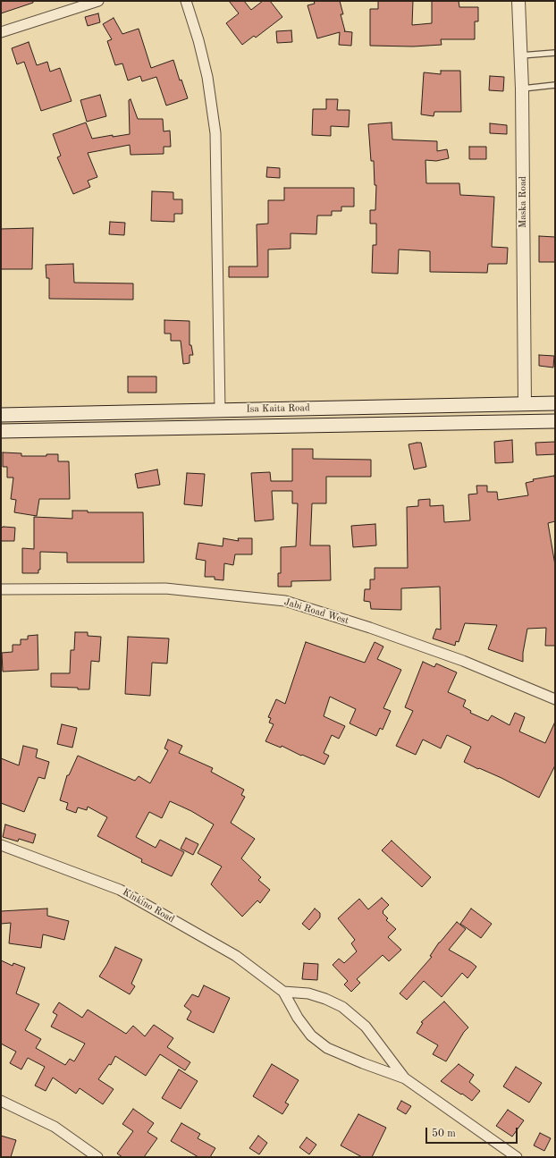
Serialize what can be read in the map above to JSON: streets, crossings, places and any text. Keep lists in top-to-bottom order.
{
  "streets": {
    "main road": ["Isa Kaita Road"],
    "street": ["Maska Road", "Jabi Road West", "Kinkino Road"]
  },
  "crossings": [
    ["Maska Road", "Isa Kaita Road"]
  ],
  "scale_bar": "50 m"
}
